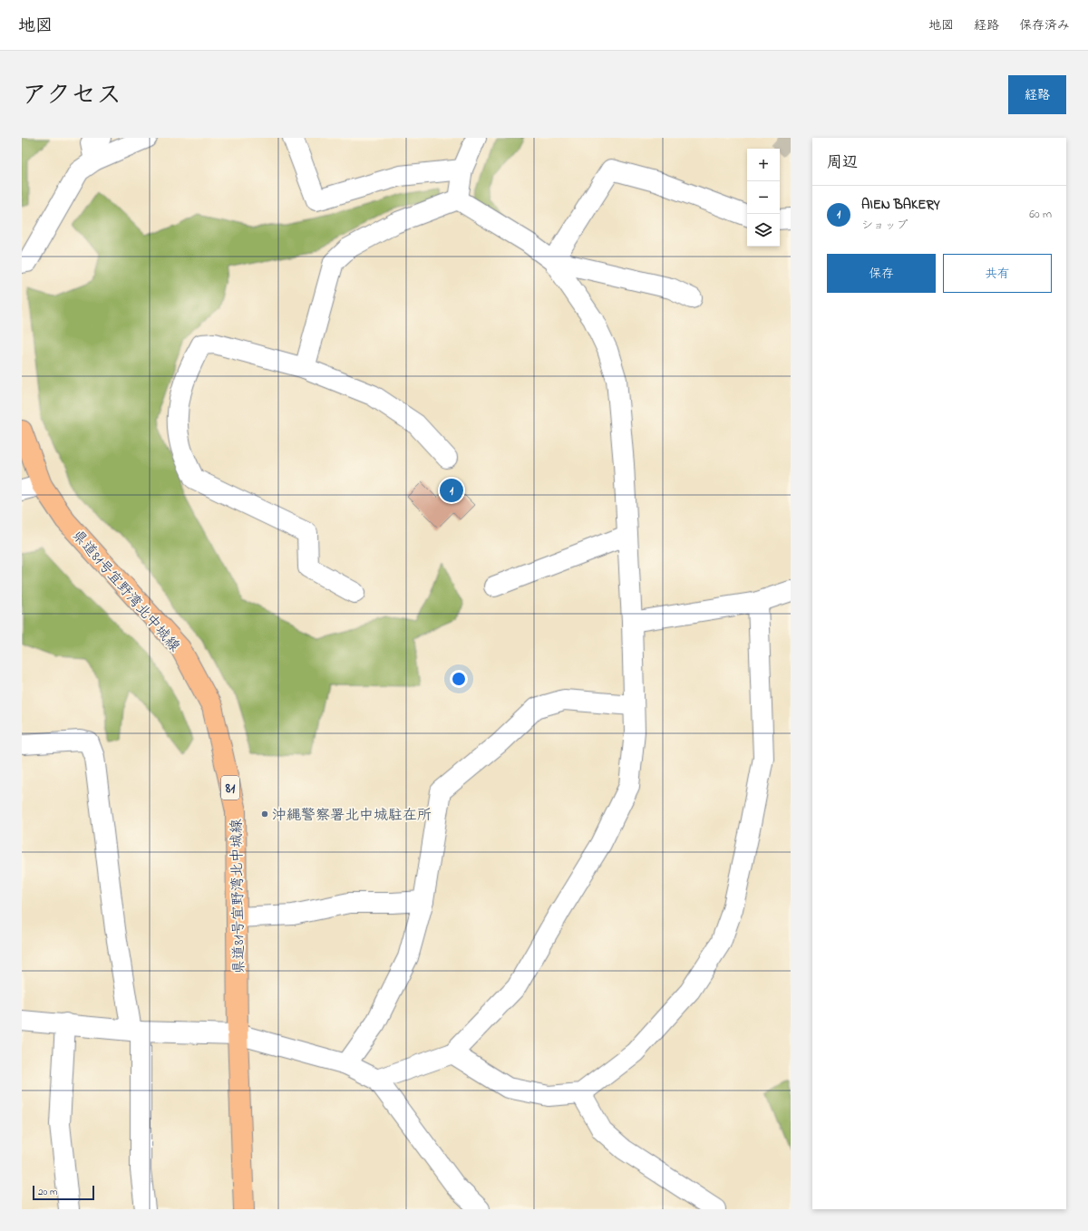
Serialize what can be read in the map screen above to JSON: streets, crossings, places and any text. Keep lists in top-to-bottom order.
{
  "streets": {
    "main road": ["県道81号宜野湾北中城線", "81"]
  },
  "places": ["沖縄警察署北中城駐在所"],
  "scale_bar": "20 m",
  "page": {
    "header": "地図",
    "nav": ["地図", "経路", "保存済み"],
    "title": "アクセス",
    "buttons": [
      "経路",
      ["保存", "共有"]
    ],
    "heading": "周辺",
    "map_buttons": ["+", "−"],
    "list": [
      {
        "mark": "1",
        "name": "AIEN BAKERY",
        "note": "ショップ",
        "value": "60 m"
      }
    ],
    "pins": "1",
    "scale": "20 m"
  }
}
